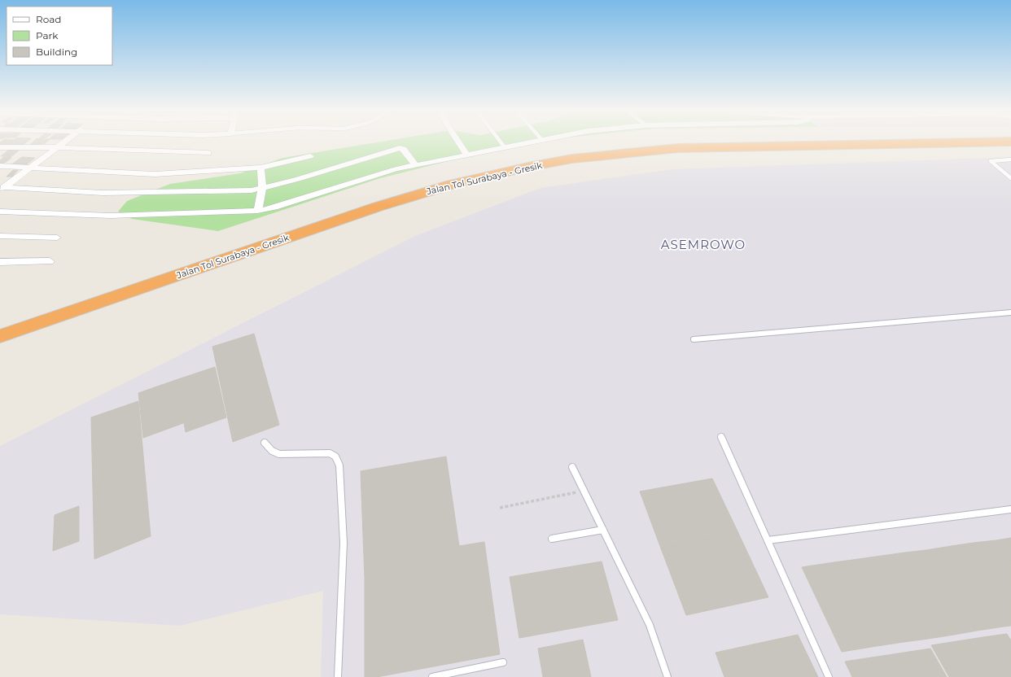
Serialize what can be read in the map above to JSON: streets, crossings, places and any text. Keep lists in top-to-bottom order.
{
  "streets": {
    "highway": ["Jalan Tol Surabaya - Gresik"]
  },
  "districts": ["ASEMROWO"],
  "legend": ["Road", "Park", "Building"]
}
